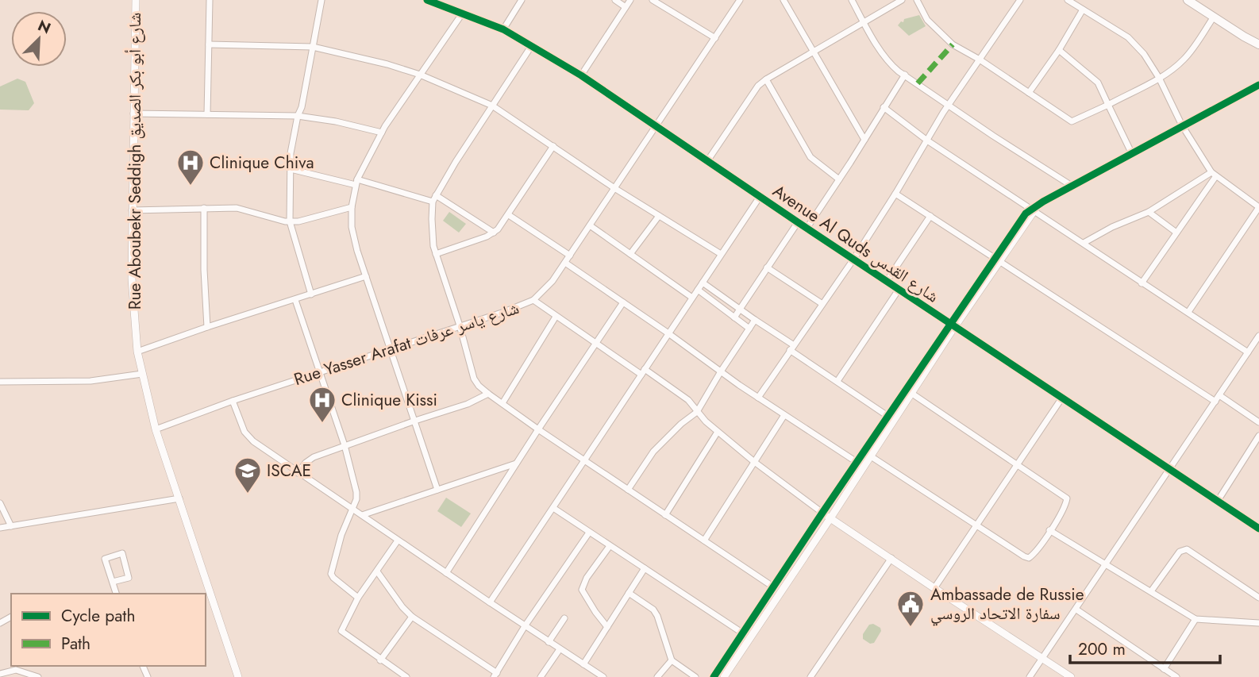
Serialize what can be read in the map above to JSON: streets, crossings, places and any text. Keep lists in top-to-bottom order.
{
  "streets": {
    "street": ["Rue Aboubekr Seddigh شارع أبو بكر الصديق", "Avenue Al Quds شارع القدس", "Rue Yasser Arafat شارع ياسر عرفات"]
  },
  "crossings": [
    ["Rue Aboubekr Seddigh شارع أبو بكر الصديق", "Rue Yasser Arafat شارع ياسر عرفات"],
    ["Avenue Al Quds شارع القدس", "Rue Yasser Arafat شارع ياسر عرفات"]
  ],
  "places": {
    "hospital": ["Clinique Chiva", "Clinique Kissi"],
    "school or university": ["ISCAE"],
    "public building": ["Ambassade de Russie سفارة الاتحاد الروسي"]
  },
  "legend": ["Cycle path", "Path"],
  "scale_bar": "200 m",
  "north": "top right"
}
